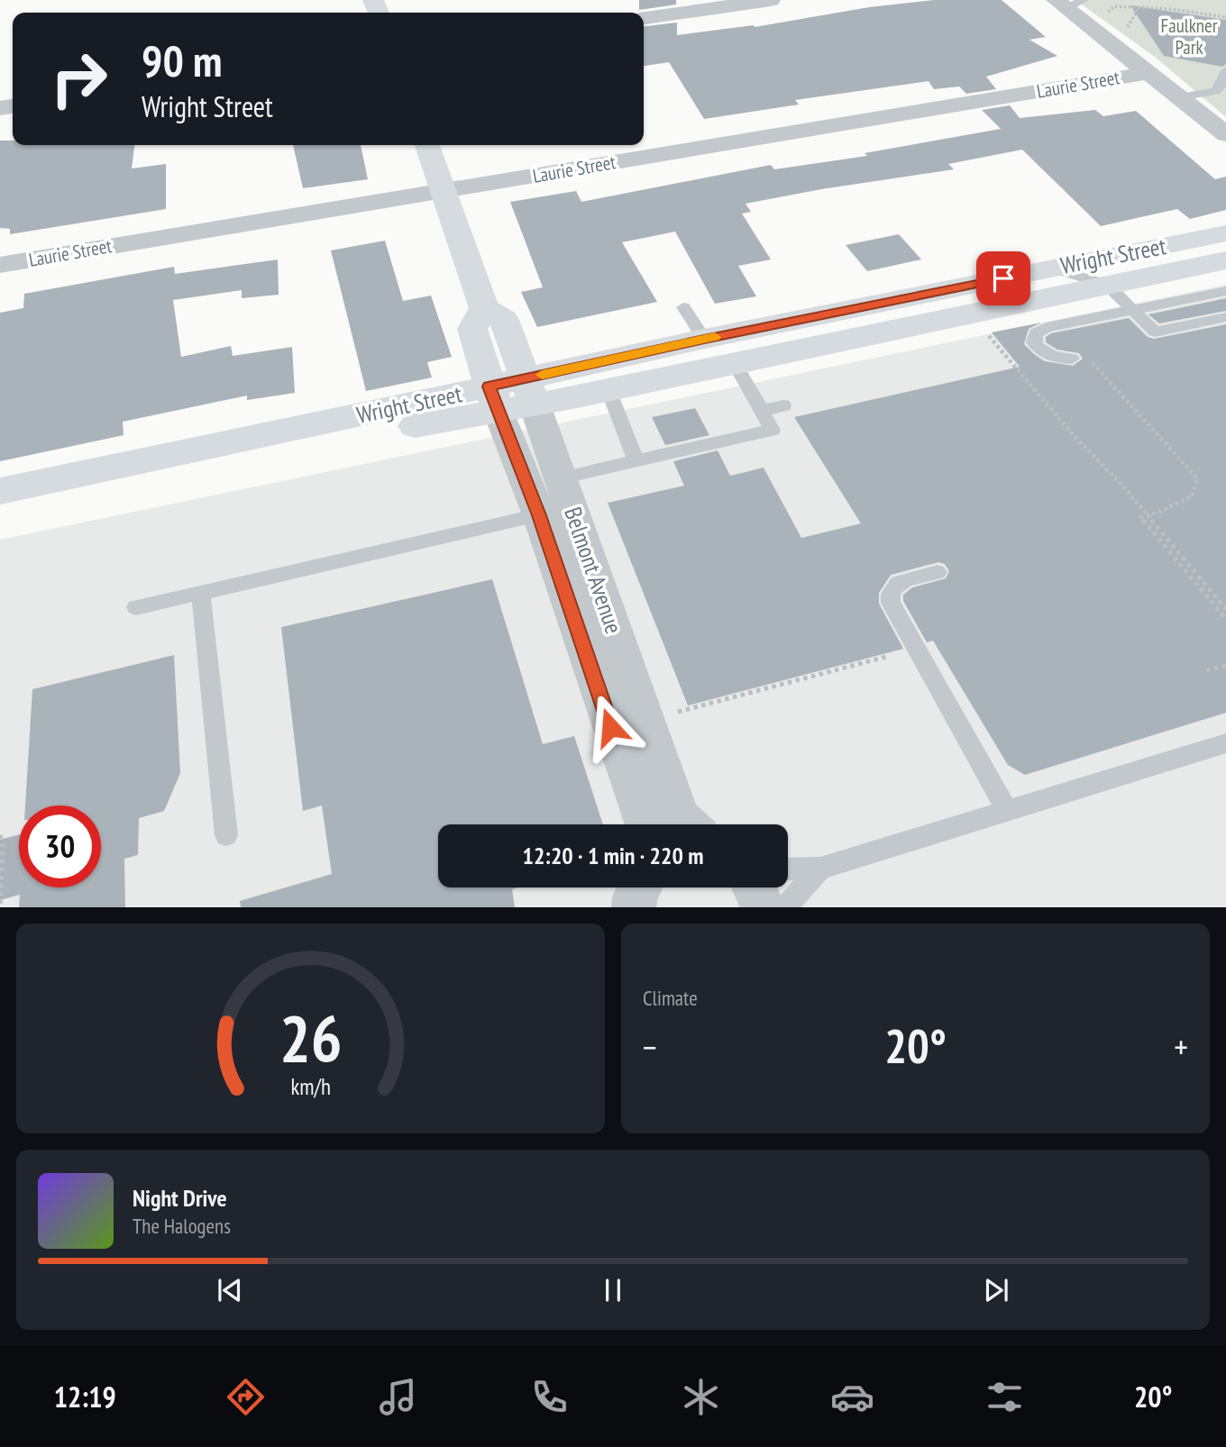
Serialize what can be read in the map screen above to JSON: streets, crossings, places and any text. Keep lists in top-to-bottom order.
{
  "streets": {
    "street": ["Laurie Street", "Wright Street", "Belmont Avenue"]
  },
  "crossings": [
    ["Laurie Street", "Belmont Avenue"],
    ["Wright Street", "Belmont Avenue"]
  ],
  "parks": ["Faulkner Park"],
  "page": {
    "turn": ["90 m", "Wright Street"],
    "limit": "30",
    "trip": "12:20 · 1 min · 220 m",
    "tile": "Climate",
    "heat": ["−", "20°", "+"],
    "song": ["Night Drive", "The Halogens"],
    "tabs": ["12:19", "20°"],
    "gauge": ["26", "km/h"]
  }
}
